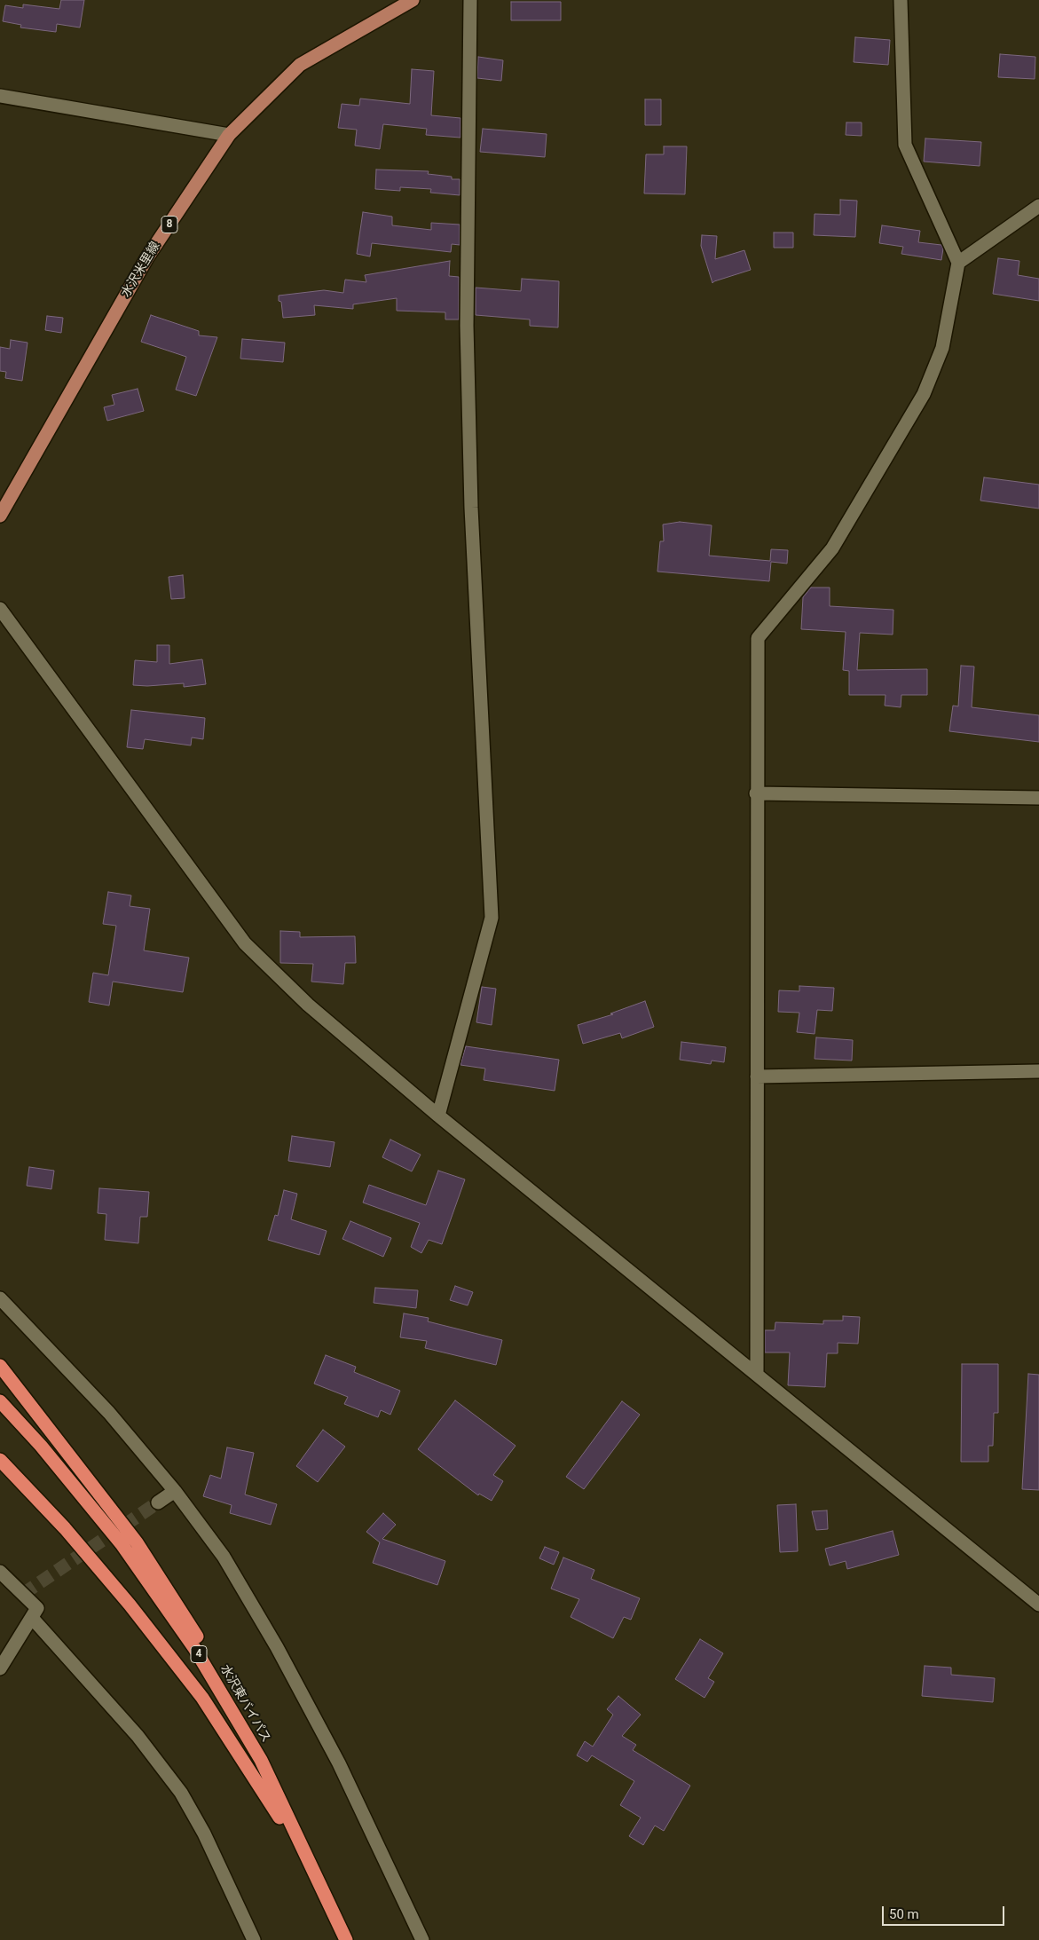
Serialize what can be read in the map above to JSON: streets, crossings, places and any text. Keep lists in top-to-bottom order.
{
  "streets": {
    "highway": ["4", "水沢東バイパス"],
    "main road": ["8", "水沢米里線"]
  },
  "scale_bar": "50 m"
}
